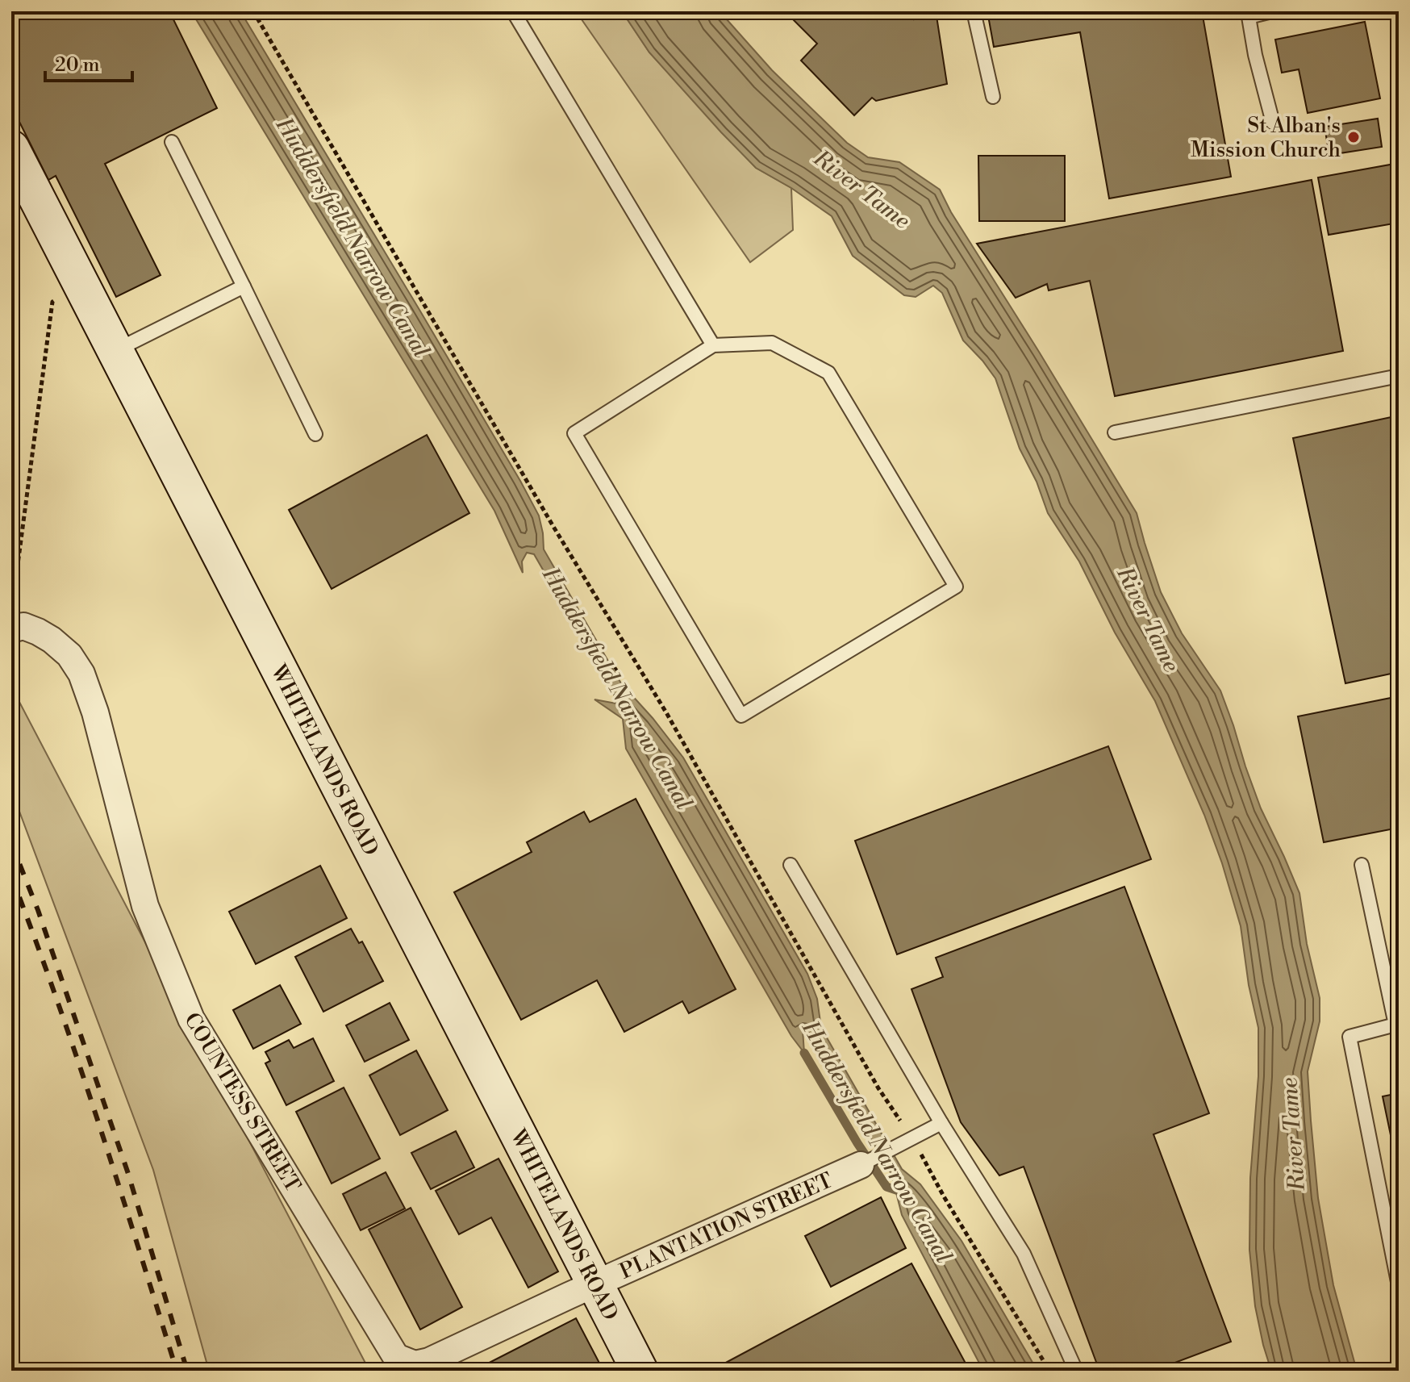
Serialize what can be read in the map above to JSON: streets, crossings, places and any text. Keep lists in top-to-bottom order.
{
  "streets": {
    "street": ["WHITELANDS ROAD", "COUNTESS STREET", "PLANTATION STREET"]
  },
  "crossings": [
    ["WHITELANDS ROAD", "PLANTATION STREET"],
    ["COUNTESS STREET", "PLANTATION STREET"]
  ],
  "water": ["River Tame", "Huddersfield Narrow Canal"],
  "places": ["St Alban's Mission Church"],
  "scale_bar": "20 m"
}
